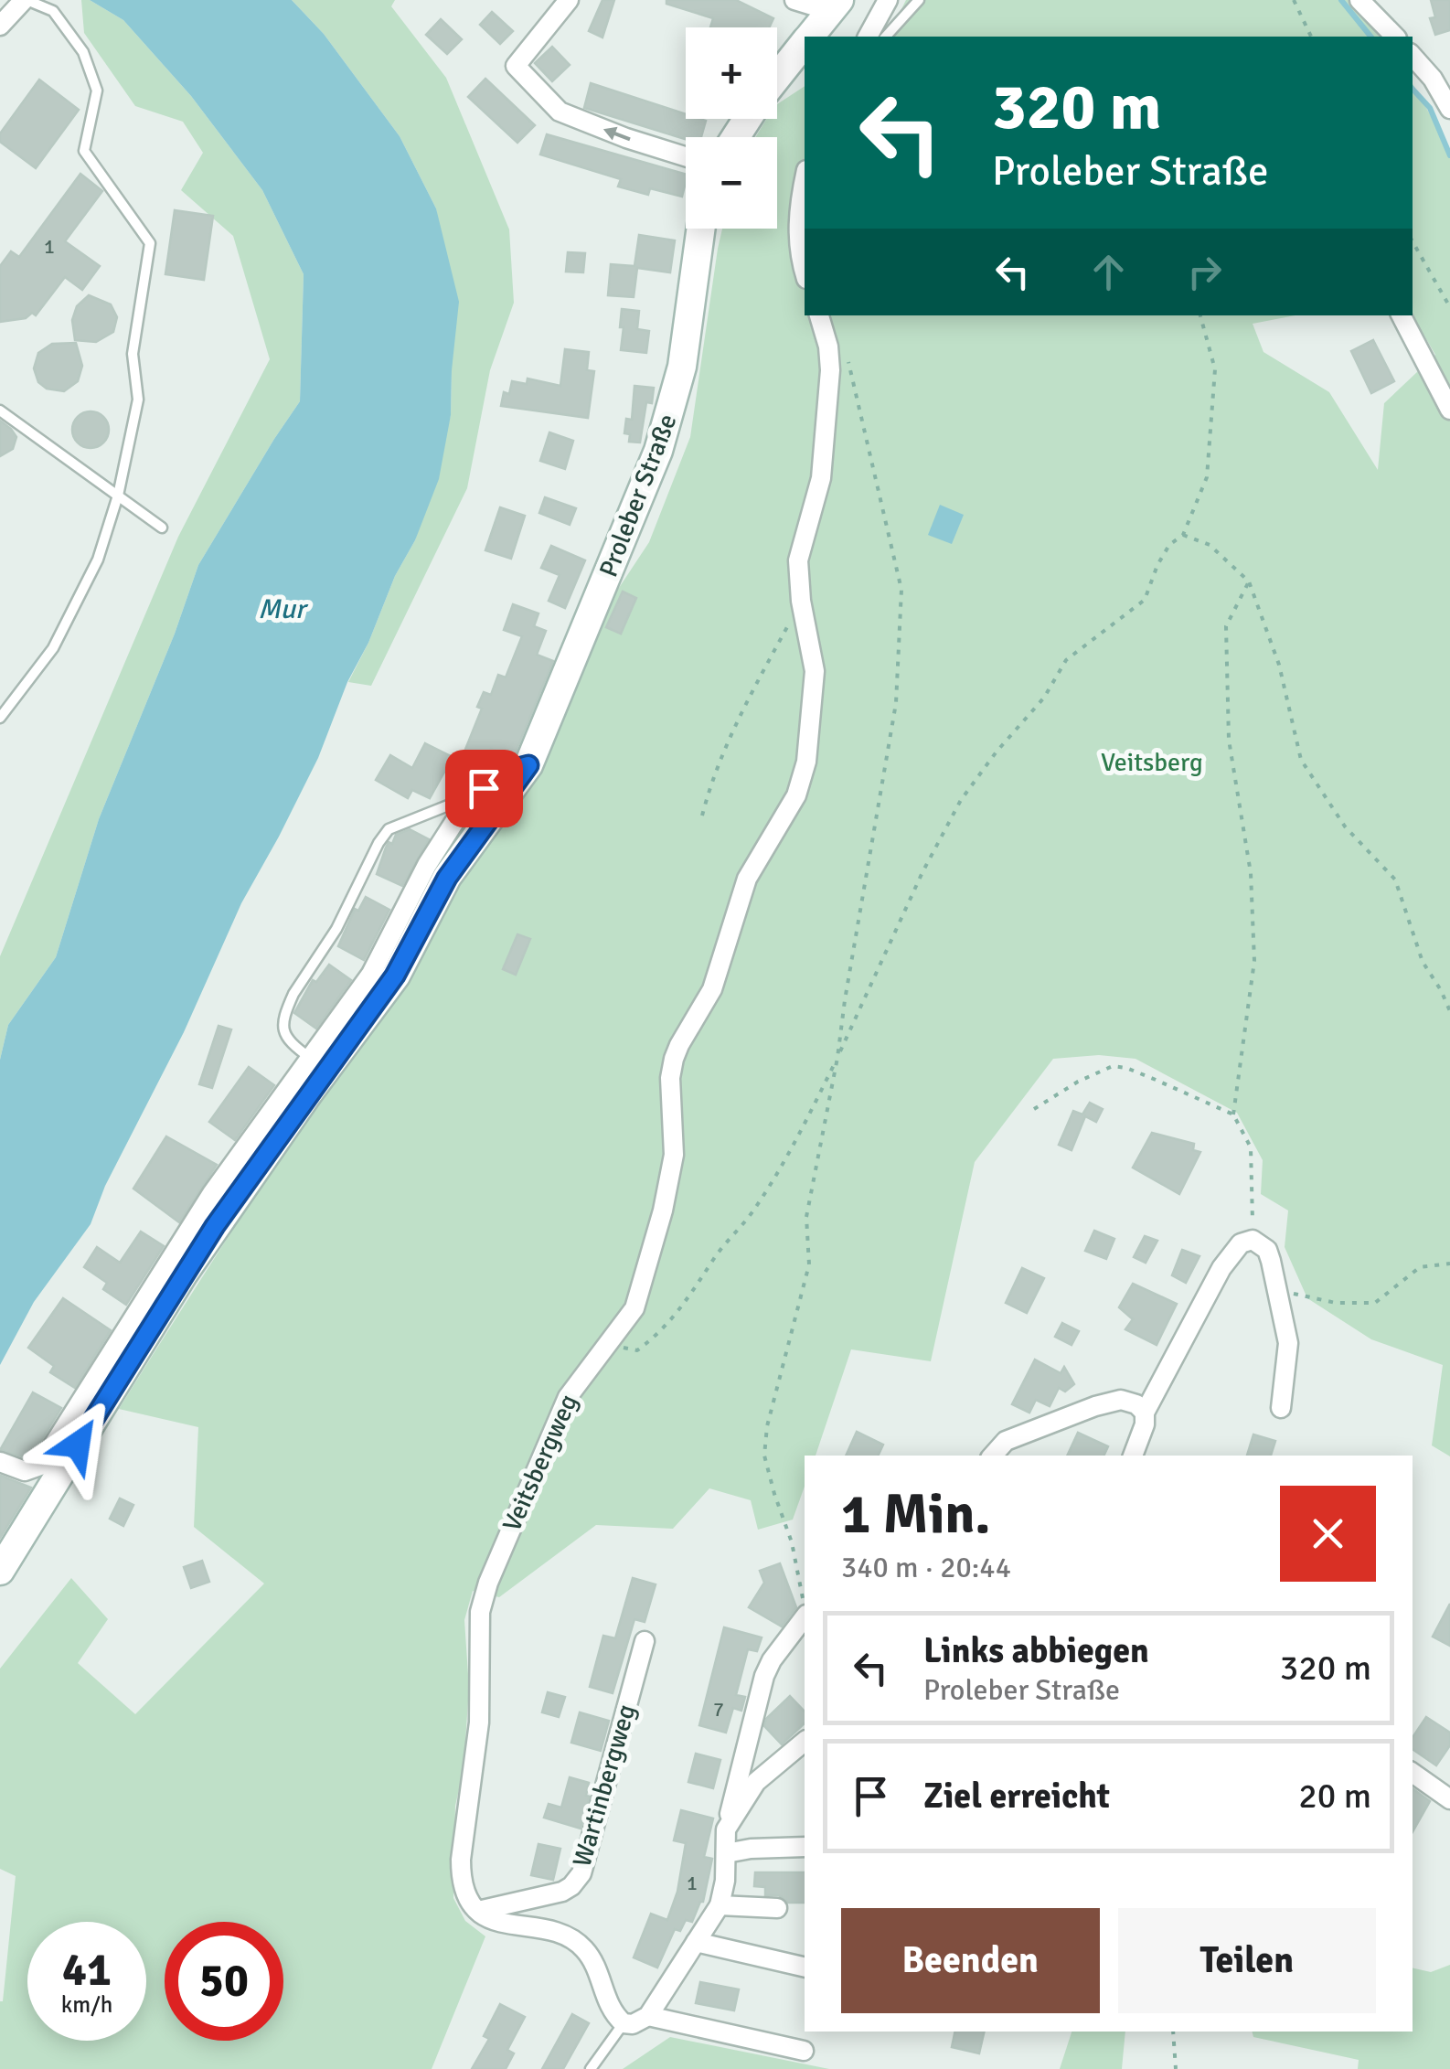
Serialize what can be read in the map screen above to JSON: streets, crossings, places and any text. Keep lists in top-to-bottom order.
{
  "streets": {
    "main road": ["Proleber Straße"],
    "street": ["Veitsbergweg", "Wartinbergweg"]
  },
  "crossings": [
    ["Veitsbergweg", "Wartinbergweg"]
  ],
  "water": ["Mur"],
  "parks": ["Veitsberg"],
  "house_numbers": ["1", "7", "1"],
  "page": {
    "map_buttons": ["+", "−"],
    "turn": ["320 m", "Proleber Straße"],
    "heading": ["1 Min.", "340 m · 20:44"],
    "list": [
      {
        "name": "Links abbiegen",
        "note": "Proleber Straße",
        "value": "320 m"
      },
      {
        "name": "Ziel erreicht",
        "value": "20 m"
      }
    ],
    "buttons": ["Beenden", "Teilen"],
    "speed": "41 km/h",
    "limit": "50"
  }
}
